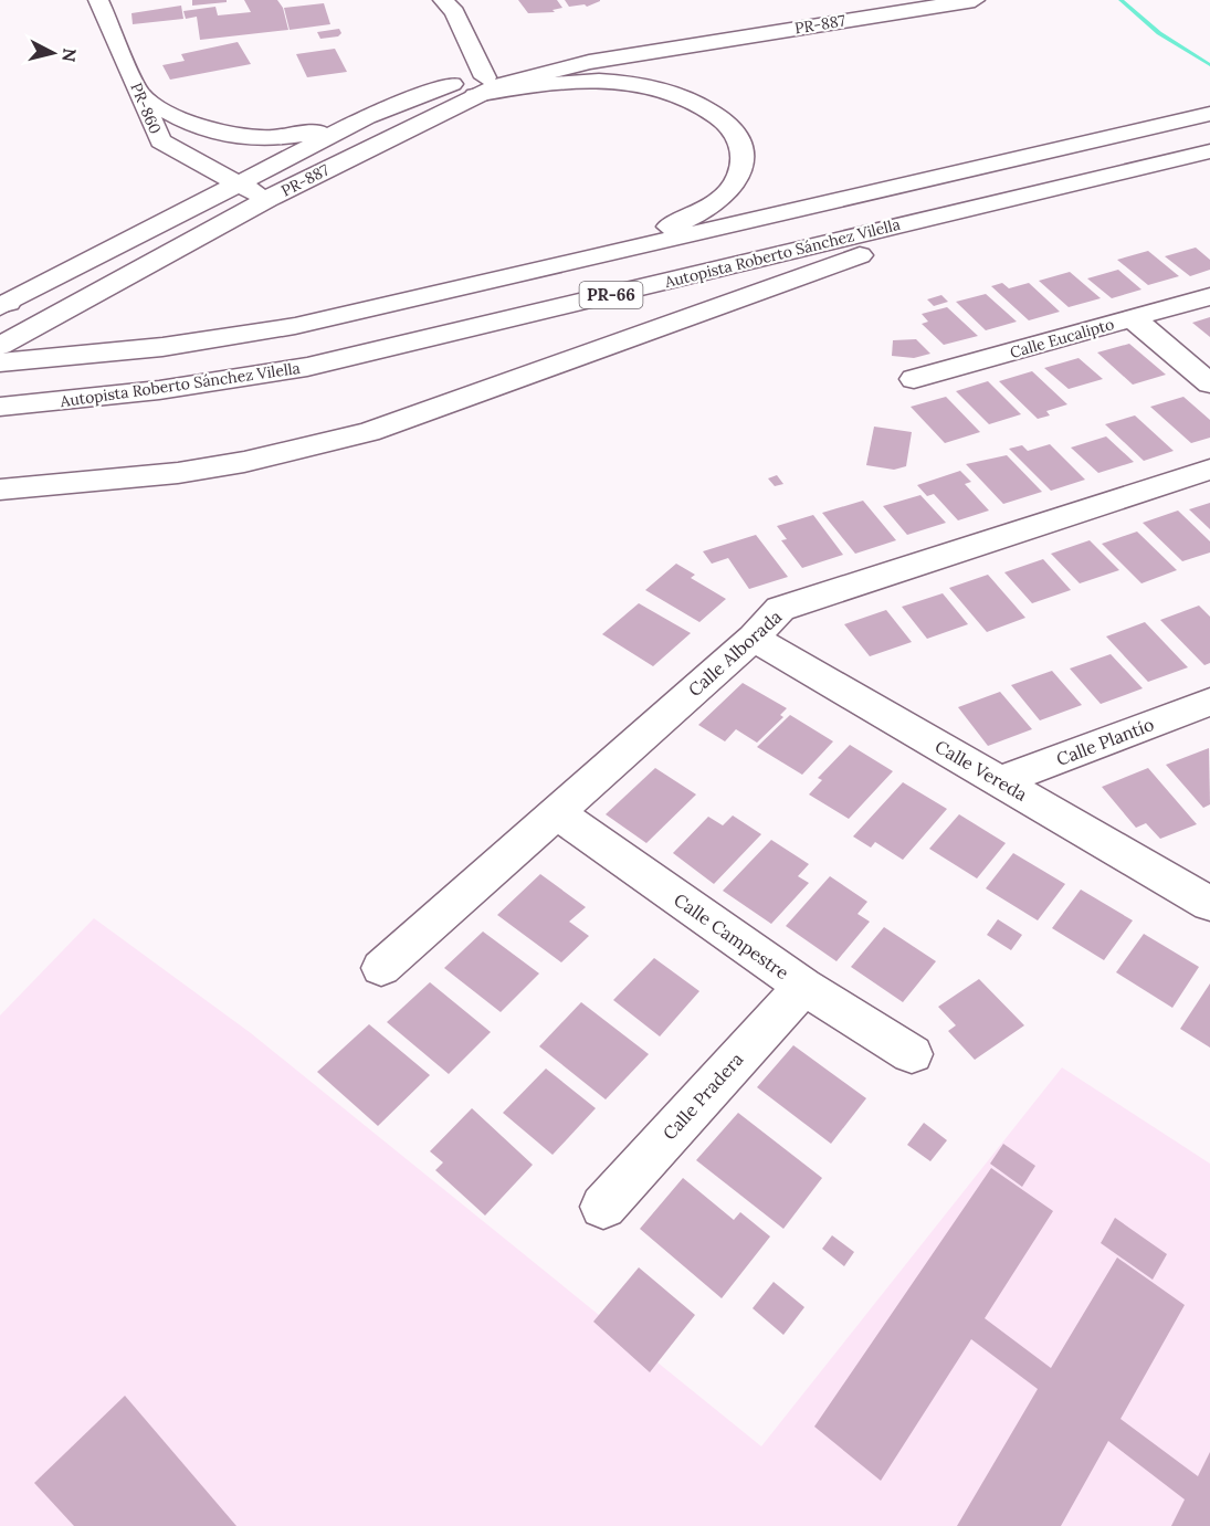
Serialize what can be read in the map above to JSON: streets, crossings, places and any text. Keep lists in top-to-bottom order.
{
  "streets": {
    "main road": [
      "PR-887",
      "PR-860",
      "Autopista Roberto Sánchez Vilella",
      "PR-66",
      "Calle Eucalipto",
      "Calle Alborada",
      "Calle Plantío",
      "Calle Vereda",
      "Calle Campestre",
      "Calle Pradera"
    ]
  },
  "crossings": [
    ["PR-887", "PR-860"],
    ["Calle Alborada", "Calle Vereda"],
    ["Calle Alborada", "Calle Campestre"],
    ["Calle Plantío", "Calle Vereda"],
    ["Calle Campestre", "Calle Pradera"]
  ],
  "north": "right"
}
